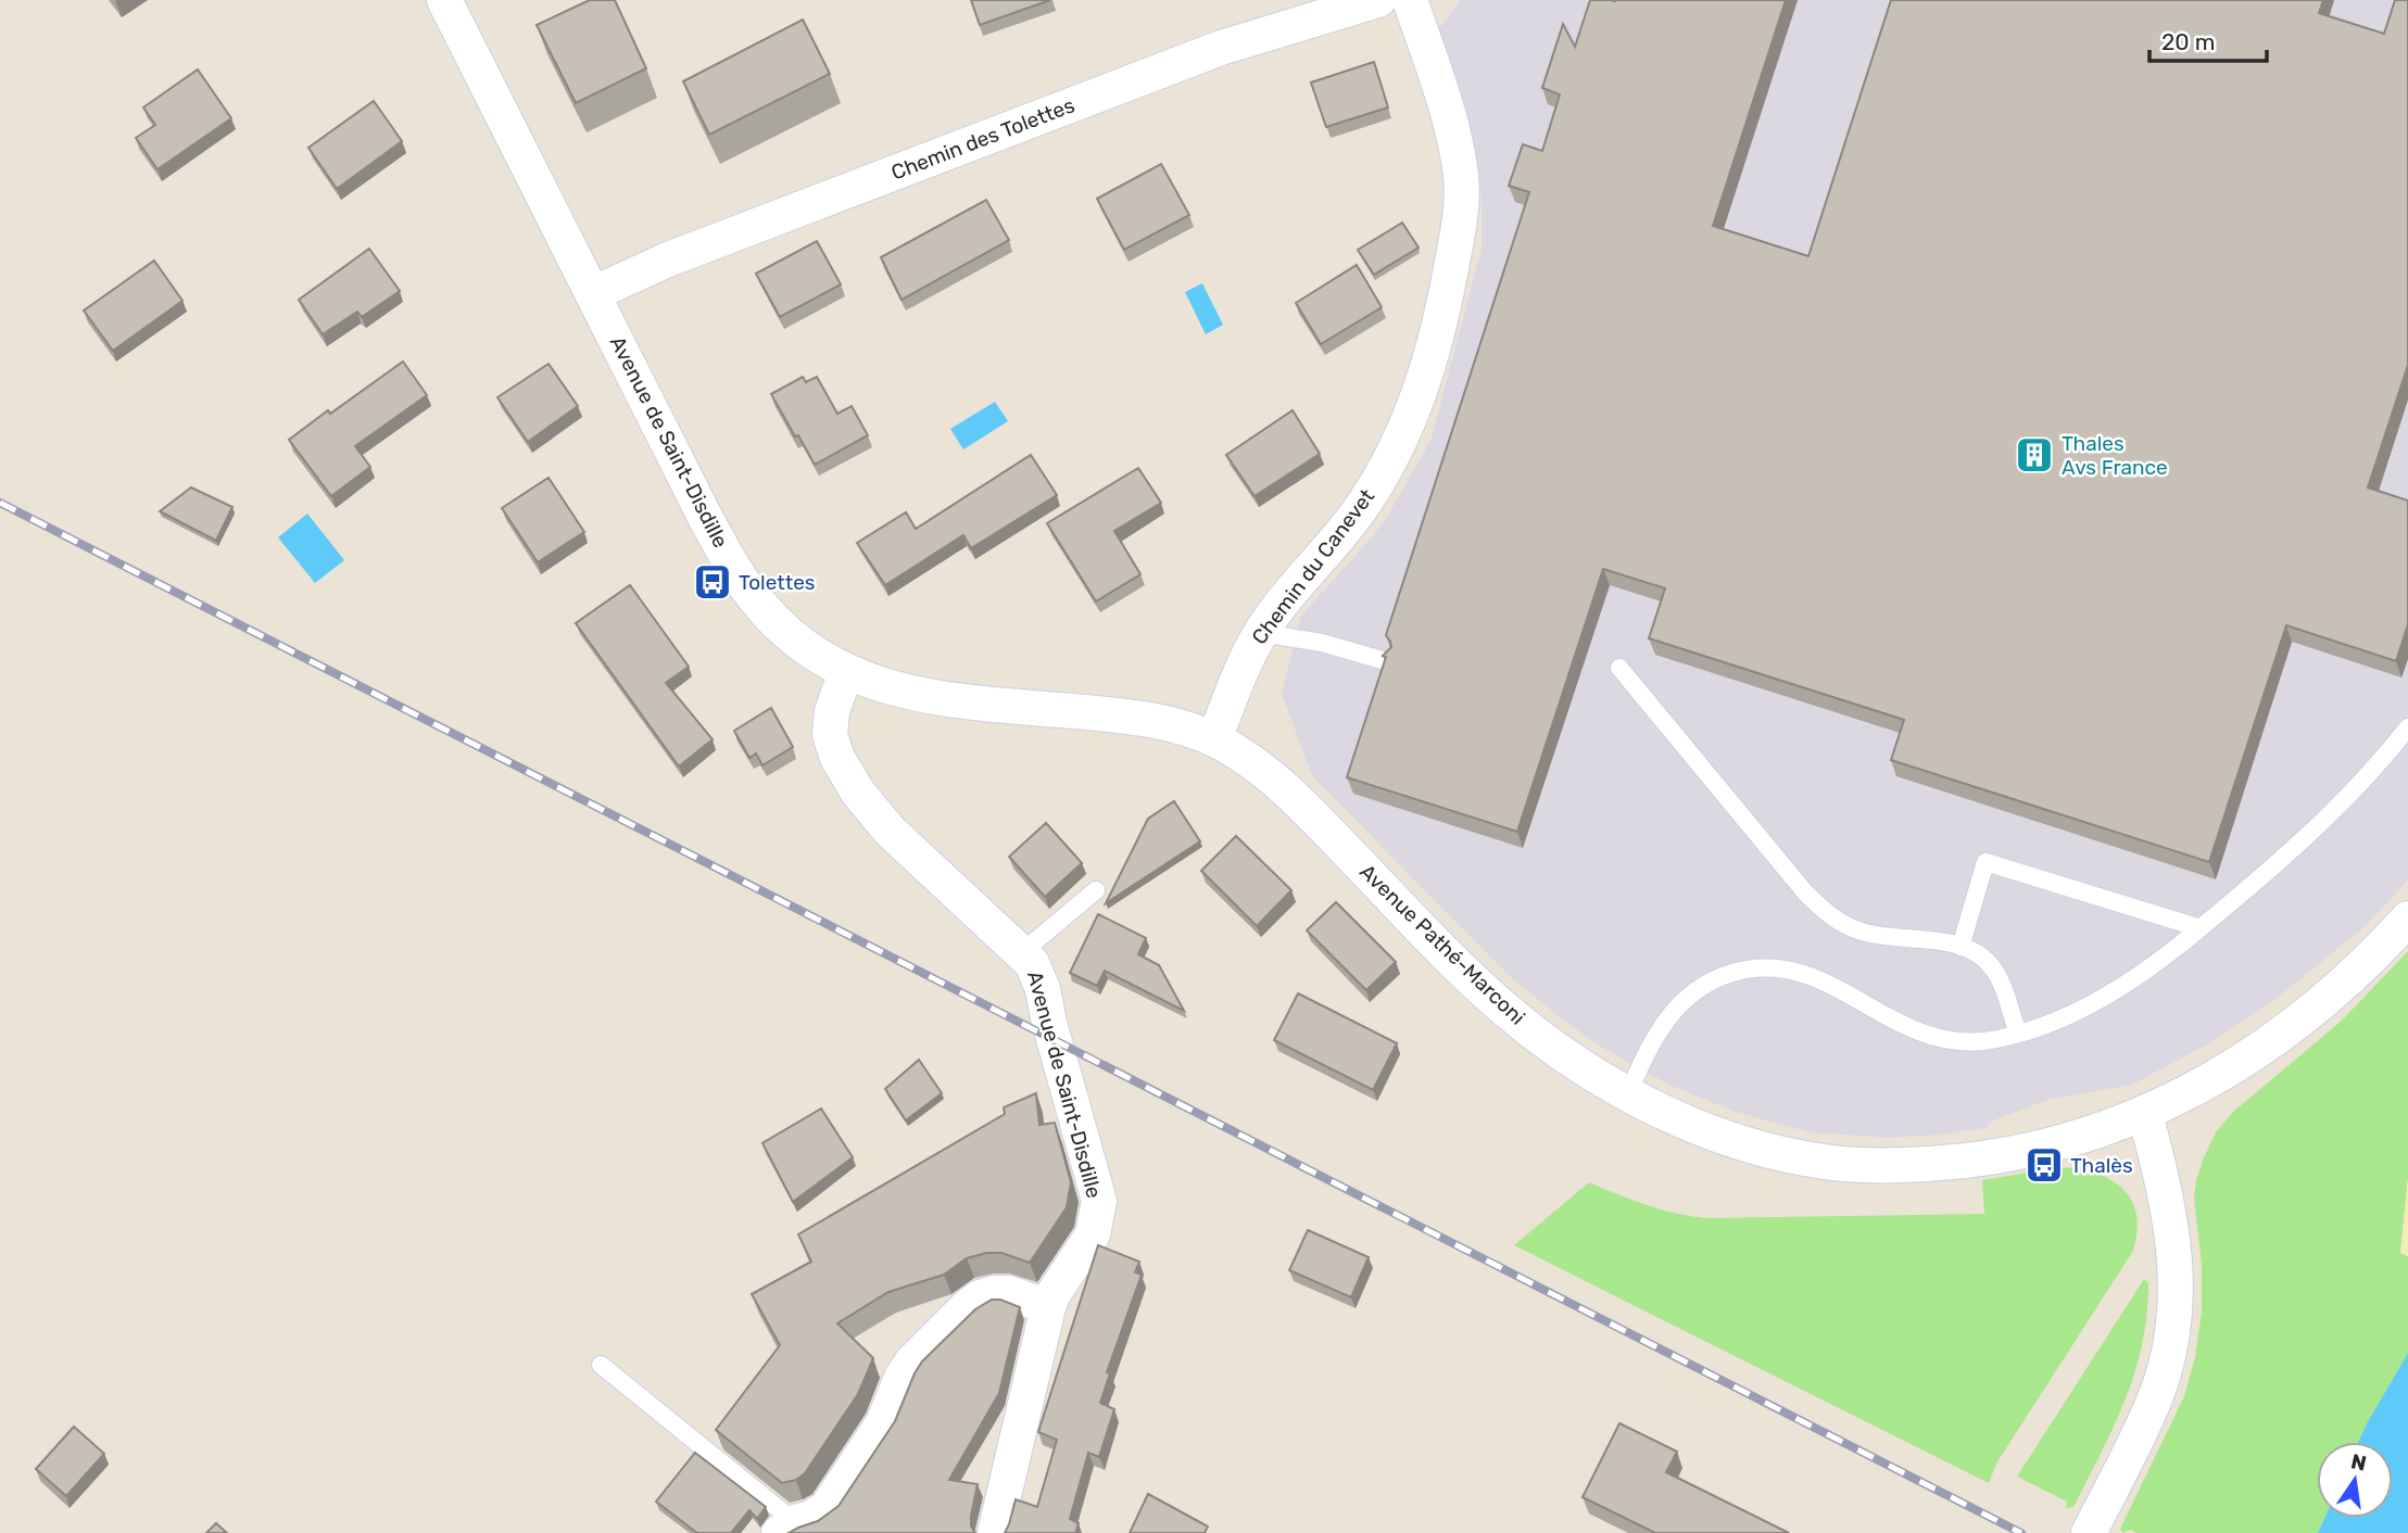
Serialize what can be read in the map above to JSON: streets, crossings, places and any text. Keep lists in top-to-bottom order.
{
  "streets": {
    "street": [
      "Chemin des Tolettes",
      "Avenue de Saint-Disdille",
      "Chemin du Canevet",
      "Avenue Pathé-Marconi"
    ]
  },
  "crossings": [
    ["Chemin des Tolettes", "Avenue de Saint-Disdille"],
    ["Avenue de Saint-Disdille", "Avenue Pathé-Marconi"],
    ["Chemin du Canevet", "Avenue Pathé-Marconi"]
  ],
  "places": {
    "building": ["Thales Avs France"],
    "bus stop": ["Tolettes", "Thalès"]
  },
  "scale_bar": "20 m",
  "north": "top"
}
